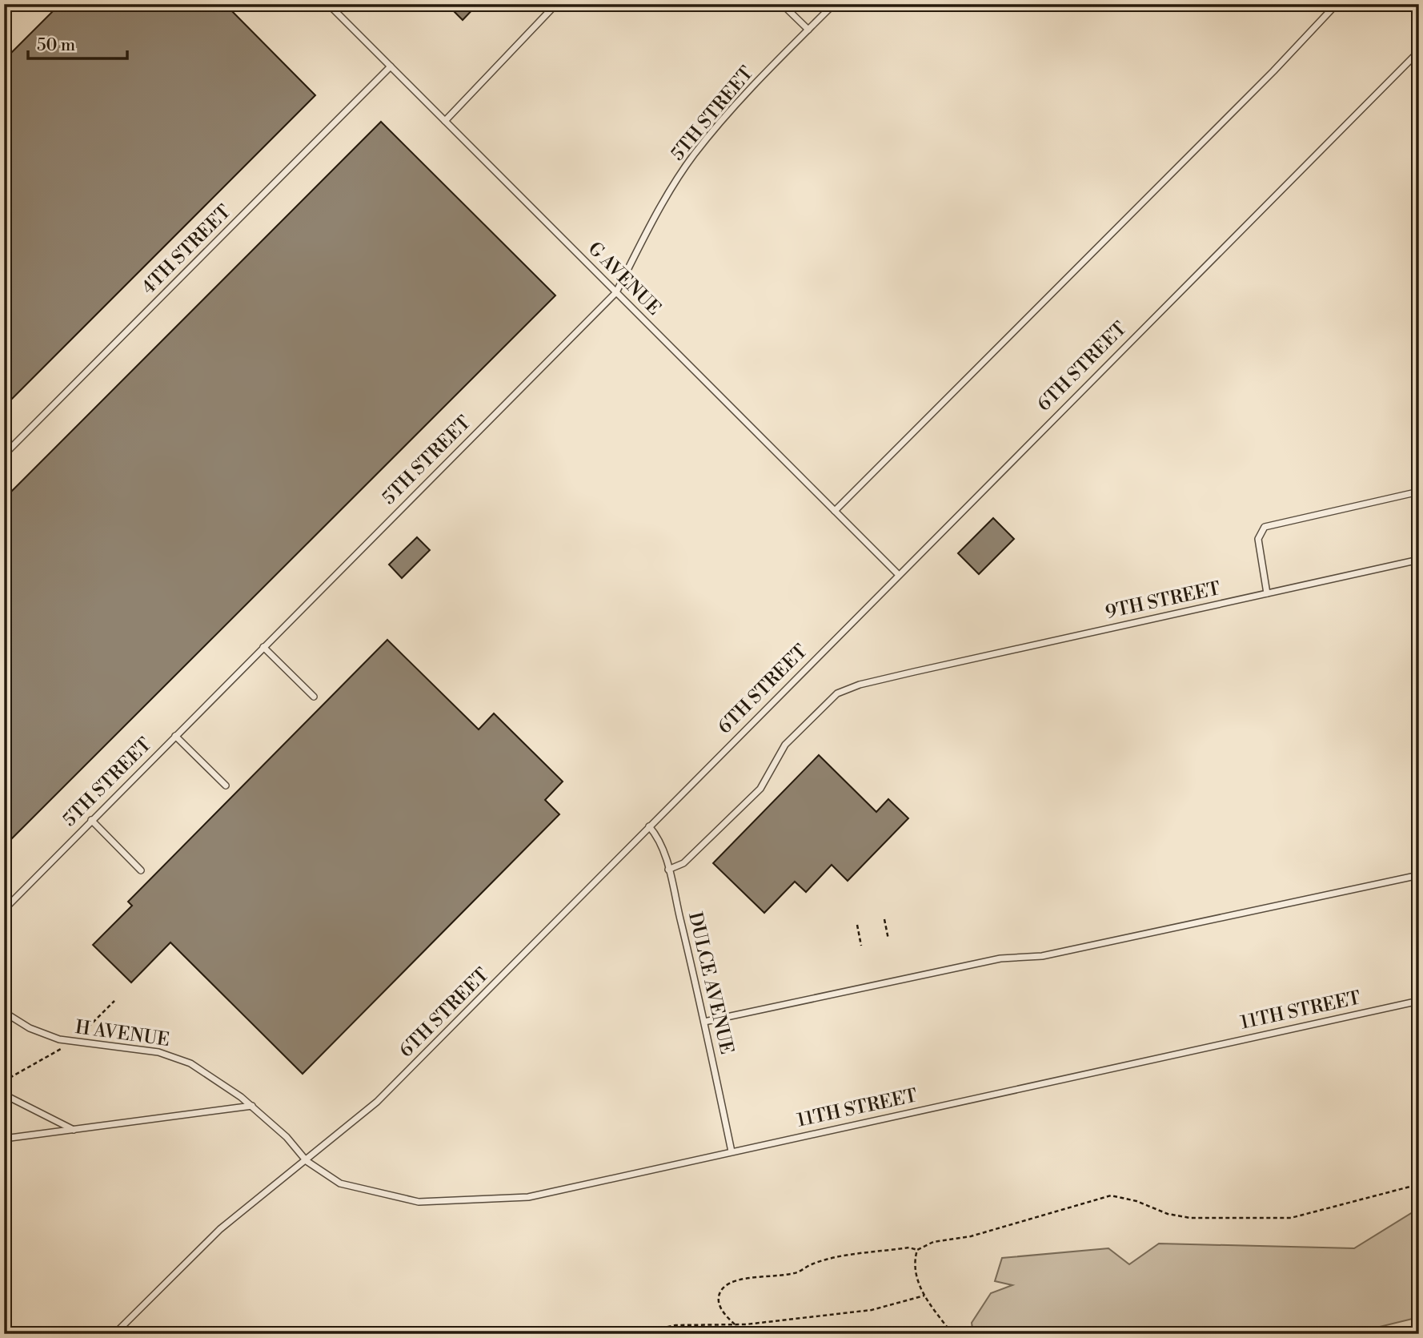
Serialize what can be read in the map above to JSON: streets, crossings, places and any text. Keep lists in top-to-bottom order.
{
  "streets": {
    "lane": [
      "5TH STREET",
      "4TH STREET",
      "G AVENUE",
      "6TH STREET",
      "9TH STREET",
      "DULCE AVENUE",
      "11TH STREET",
      "H AVENUE"
    ]
  },
  "crossings": [
    ["5TH STREET", "G AVENUE"],
    ["4TH STREET", "G AVENUE"],
    ["G AVENUE", "6TH STREET"],
    ["6TH STREET", "DULCE AVENUE"],
    ["6TH STREET", "11TH STREET"],
    ["6TH STREET", "H AVENUE"],
    ["9TH STREET", "DULCE AVENUE"],
    ["DULCE AVENUE", "11TH STREET"],
    ["11TH STREET", "H AVENUE"]
  ],
  "scale_bar": "50 m"
}
